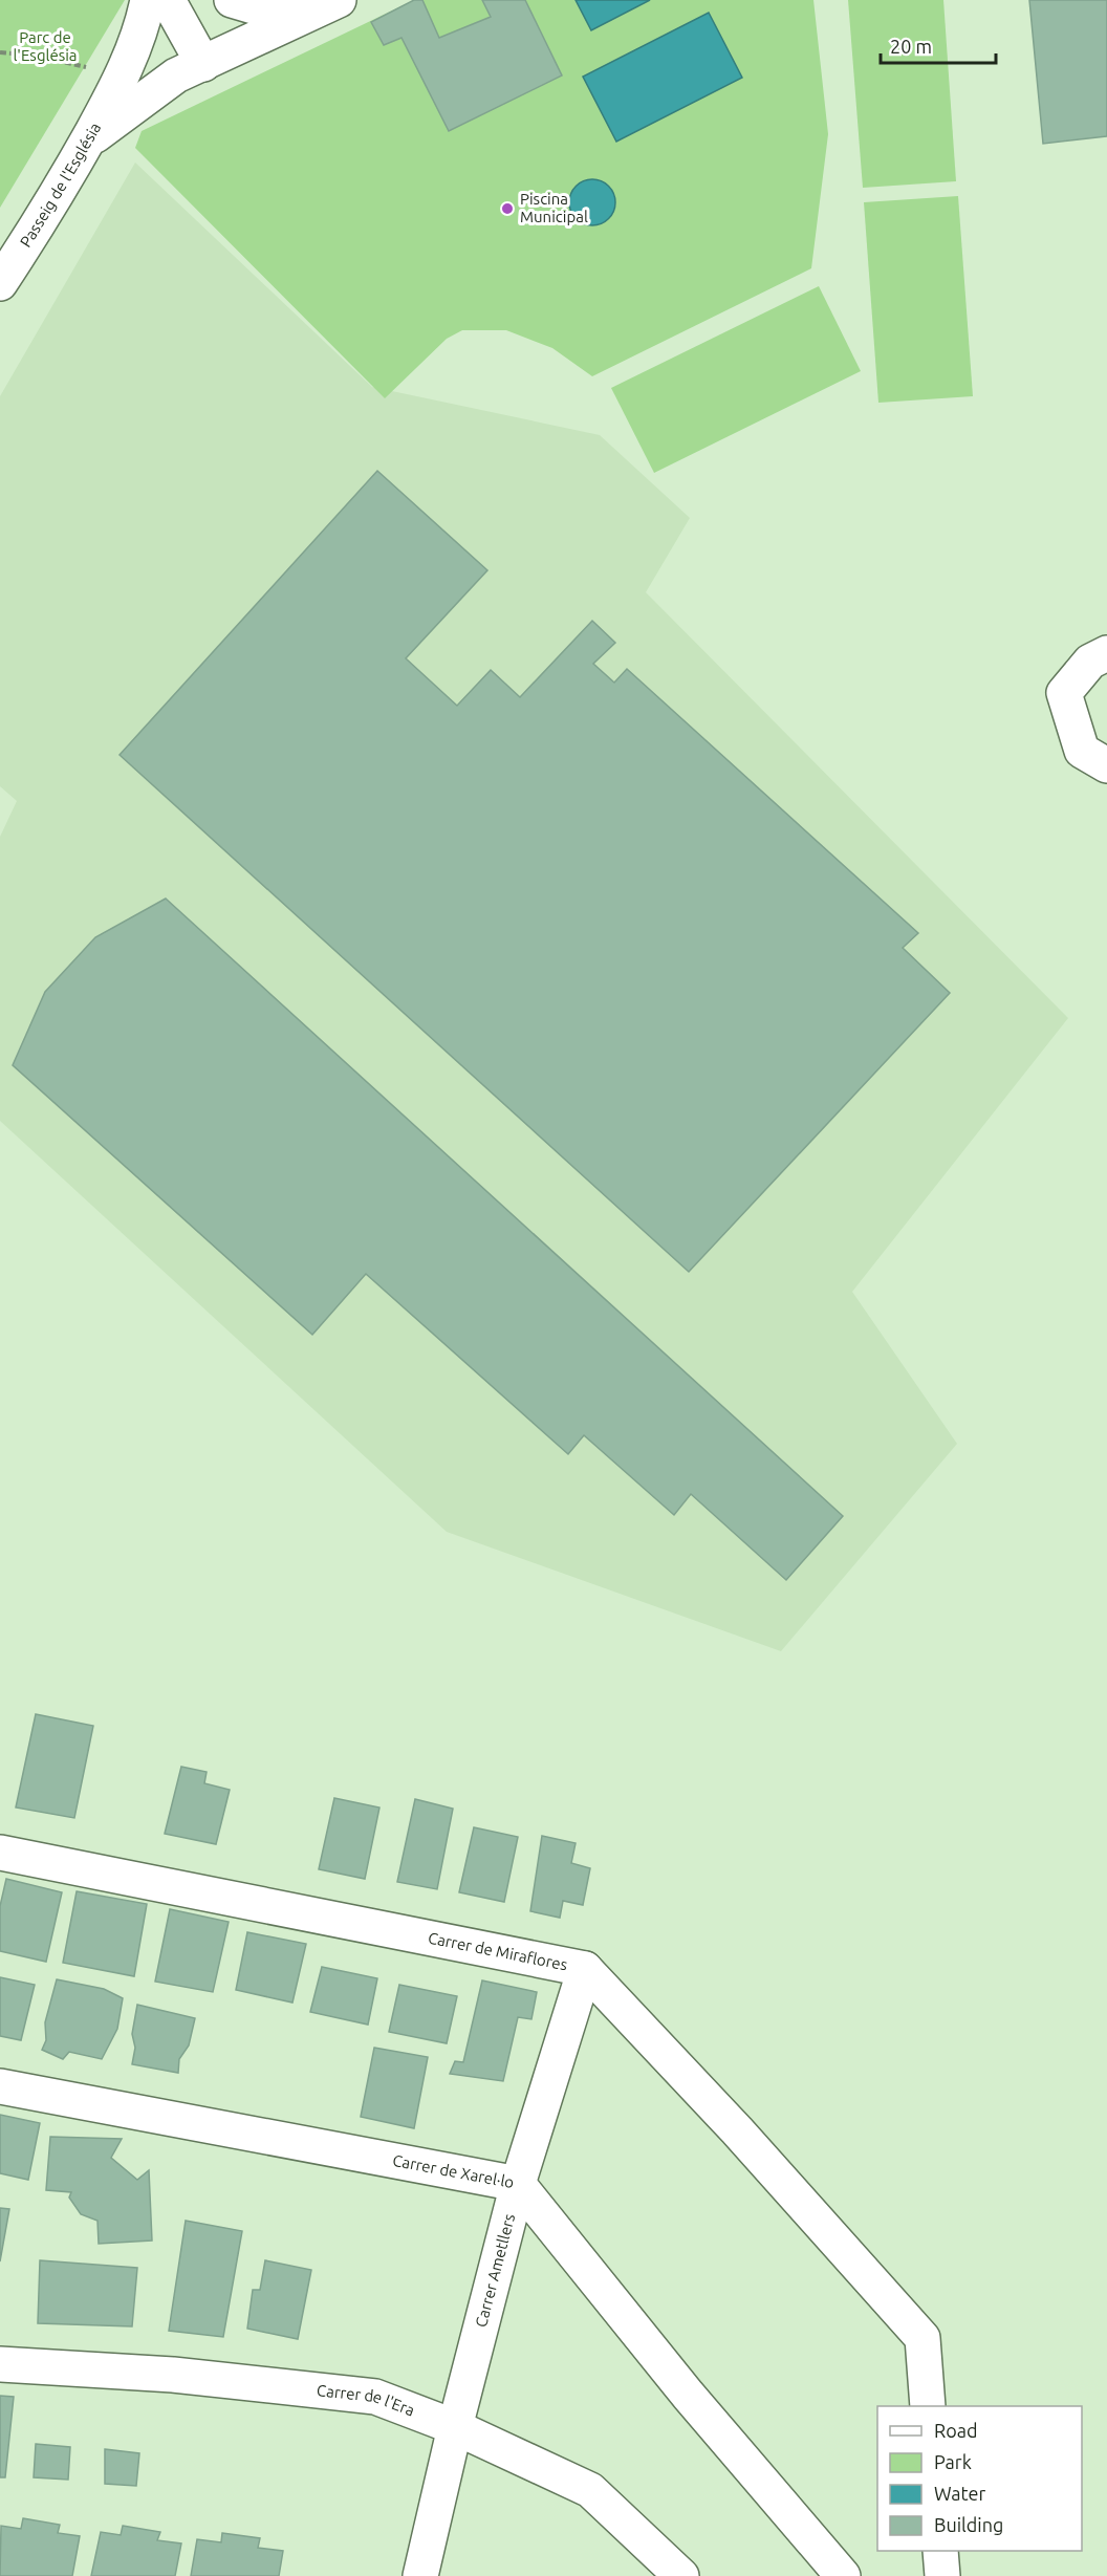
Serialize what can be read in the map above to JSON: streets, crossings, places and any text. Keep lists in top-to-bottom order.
{
  "streets": {
    "street": [
      "Passeig de l'Església",
      "Carrer de Miraflores",
      "Carrer de Xarel·lo",
      "Carrer Ametllers",
      "Carrer de l'Era"
    ]
  },
  "crossings": [
    ["Carrer de Miraflores", "Carrer Ametllers"],
    ["Carrer de Xarel·lo", "Carrer Ametllers"],
    ["Carrer Ametllers", "Carrer de l'Era"]
  ],
  "parks": ["Parc de l'Església"],
  "places": ["Piscina Municipal"],
  "legend": [
    "Road",
    "Park",
    "Water",
    "Building"
  ],
  "scale_bar": "20 m"
}
